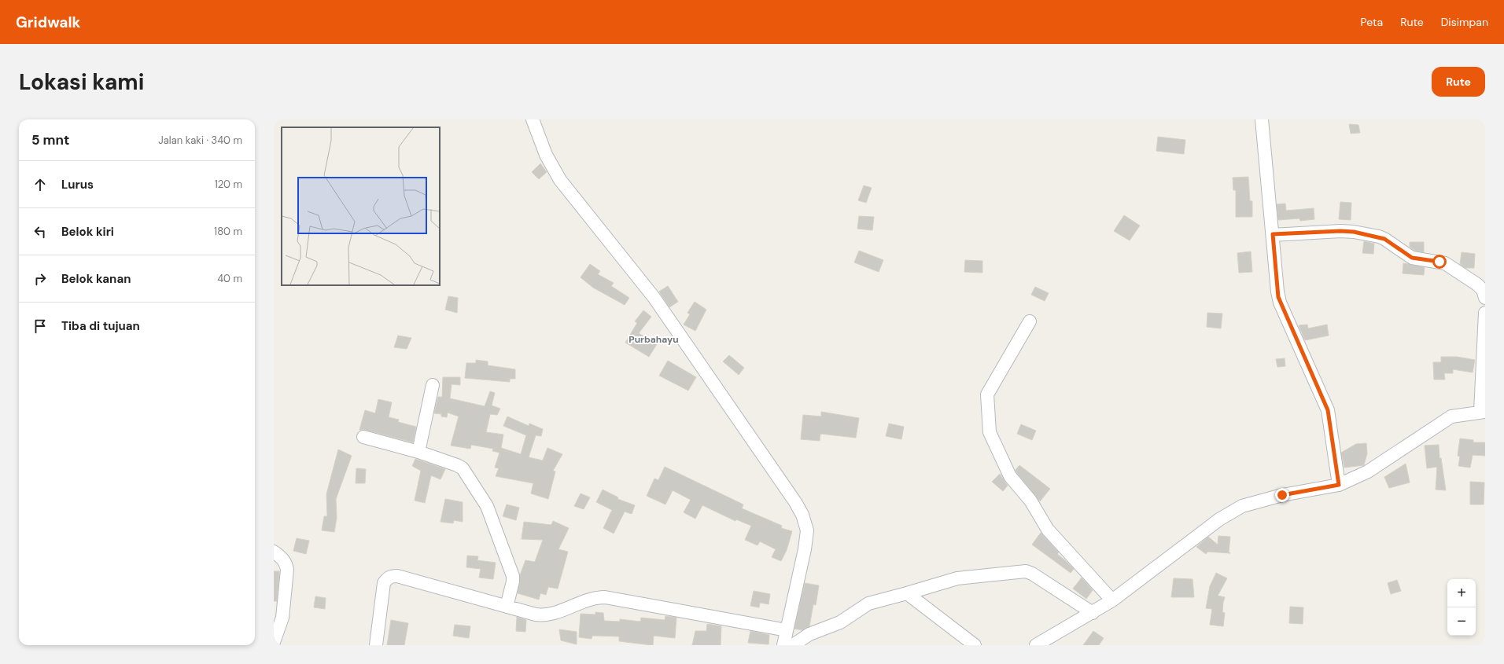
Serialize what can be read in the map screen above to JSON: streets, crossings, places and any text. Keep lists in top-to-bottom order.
{
  "districts": ["Purbahayu"],
  "page": {
    "header": "Gridwalk",
    "nav": ["Peta", "Rute", "Disimpan"],
    "buttons": "Rute",
    "title": "Lokasi kami",
    "heading": ["5 mnt", "Jalan kaki · 340 m"],
    "list": [
      ["Lurus", "120 m"],
      ["Belok kiri", "180 m"],
      ["Belok kanan", "40 m"],
      "Tiba di tujuan"
    ],
    "map_buttons": ["+", "−"]
  }
}
